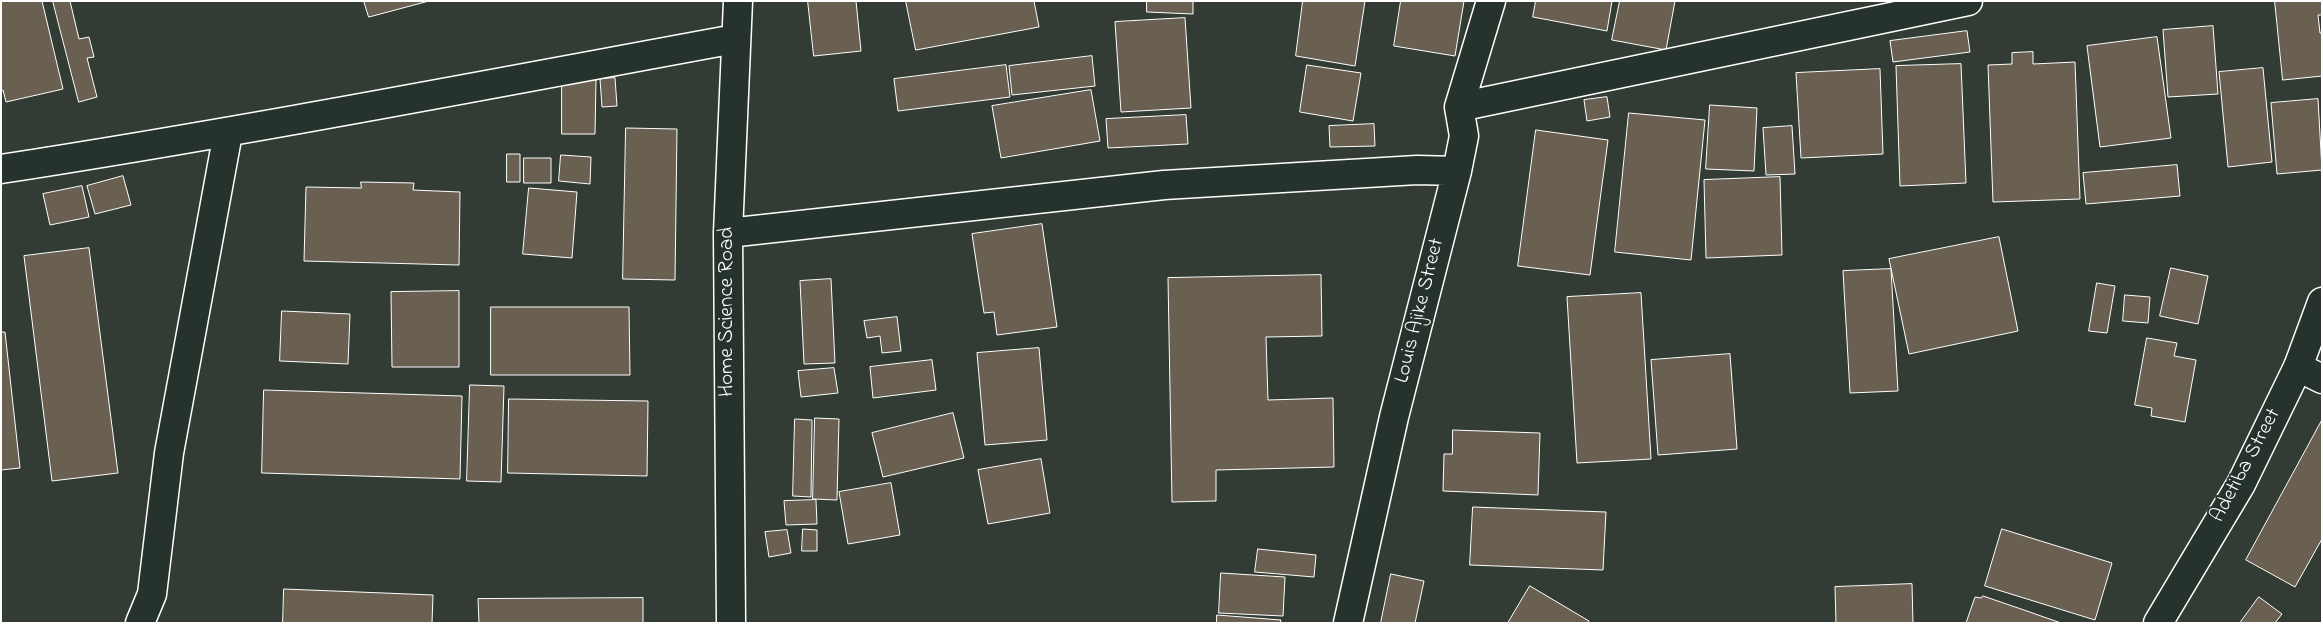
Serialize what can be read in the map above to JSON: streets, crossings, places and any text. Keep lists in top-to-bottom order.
{
  "streets": {
    "street": ["Louis Ajike Street", "Home Science Road", "Adetiba Street"]
  }
}
